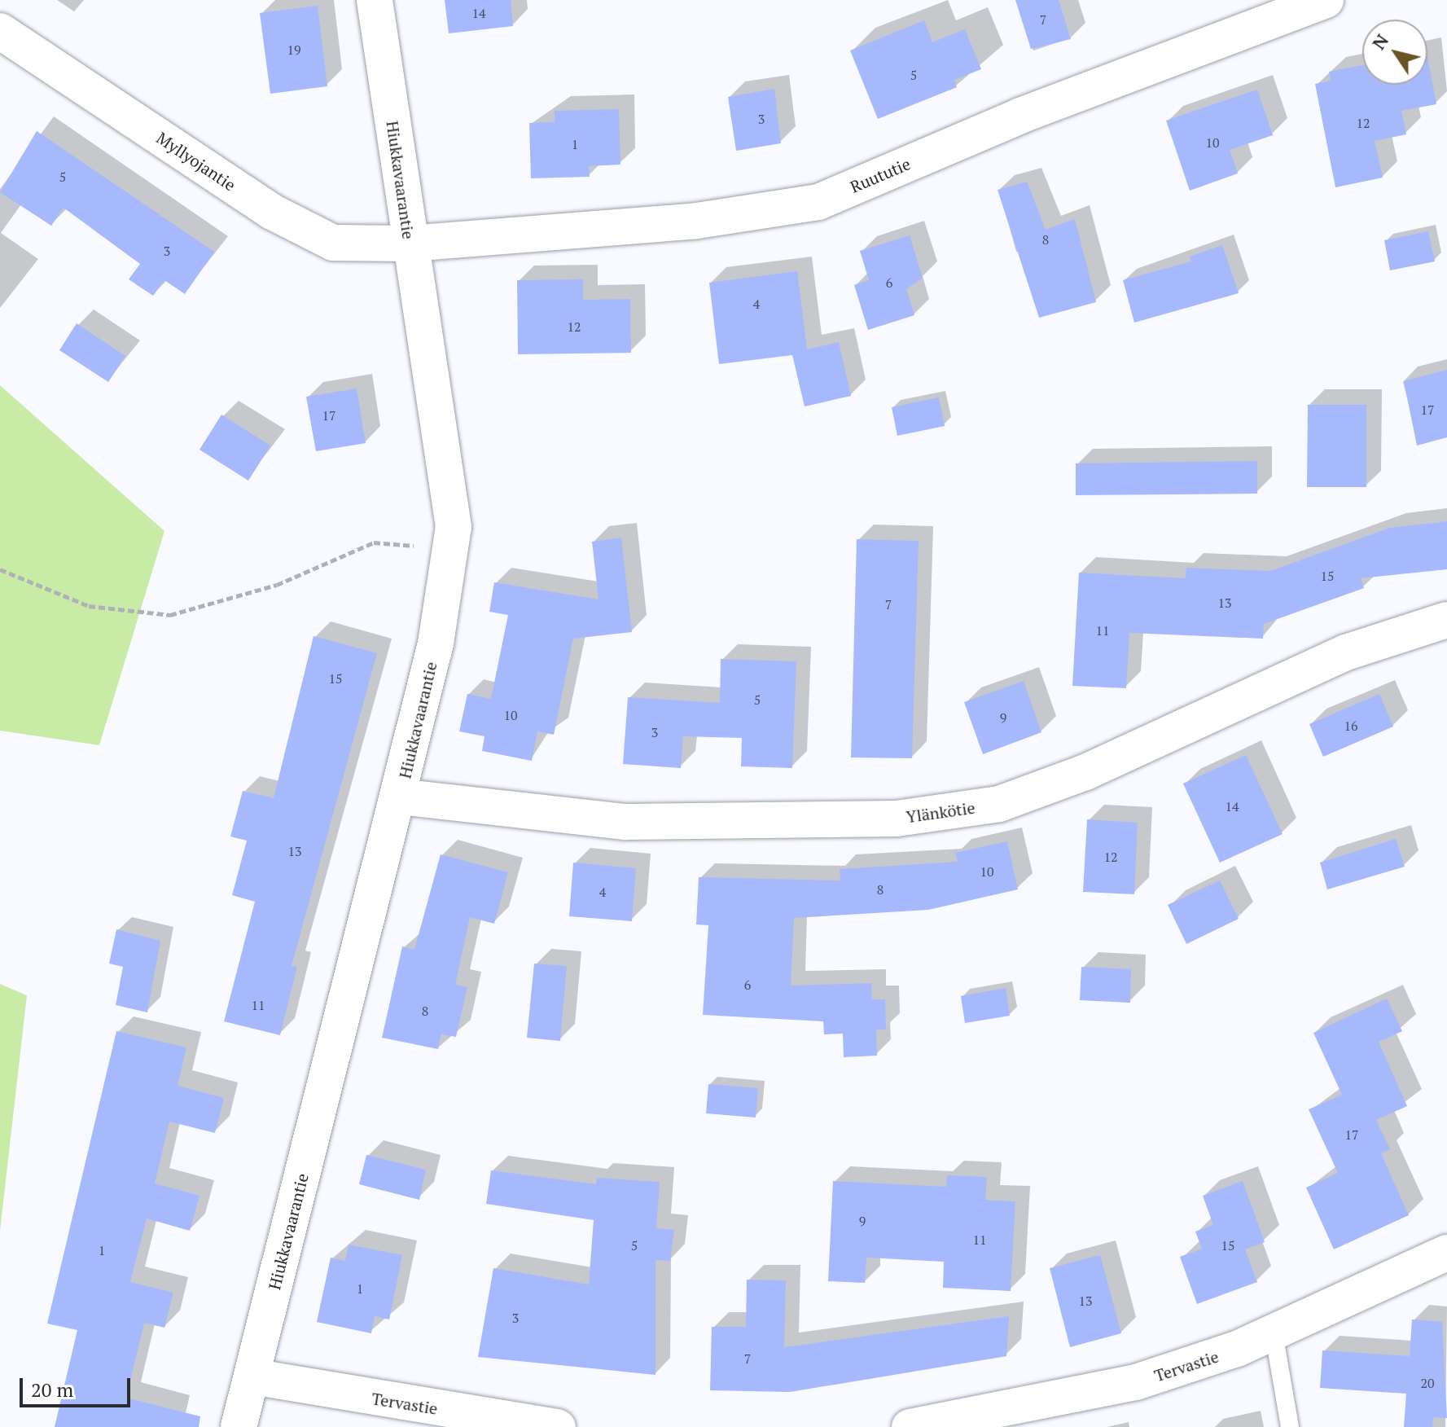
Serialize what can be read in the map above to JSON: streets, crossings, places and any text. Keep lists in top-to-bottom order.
{
  "streets": {
    "street": [
      "Myllyojantie",
      "Ruututie",
      "Hiukkavaarantie",
      "Ylänkötie",
      "Tervastie"
    ]
  },
  "crossings": [
    ["Myllyojantie", "Ruututie"],
    ["Myllyojantie", "Hiukkavaarantie"],
    ["Ruututie", "Hiukkavaarantie"],
    ["Hiukkavaarantie", "Ylänkötie"],
    ["Hiukkavaarantie", "Tervastie"]
  ],
  "house_numbers": [
    "14",
    "7",
    "19",
    "5",
    "3",
    "12",
    "10",
    "1",
    "5",
    "8",
    "3",
    "6",
    "4",
    "12",
    "17",
    "17",
    "15",
    "13",
    "7",
    "11",
    "15",
    "5",
    "10",
    "9",
    "16",
    "3",
    "14",
    "13",
    "12",
    "10",
    "8",
    "4",
    "6",
    "11",
    "8",
    "17",
    "9",
    "11",
    "5",
    "15",
    "1",
    "1",
    "13",
    "3",
    "7",
    "20"
  ],
  "scale_bar": "20 m",
  "north": "top left"
}
